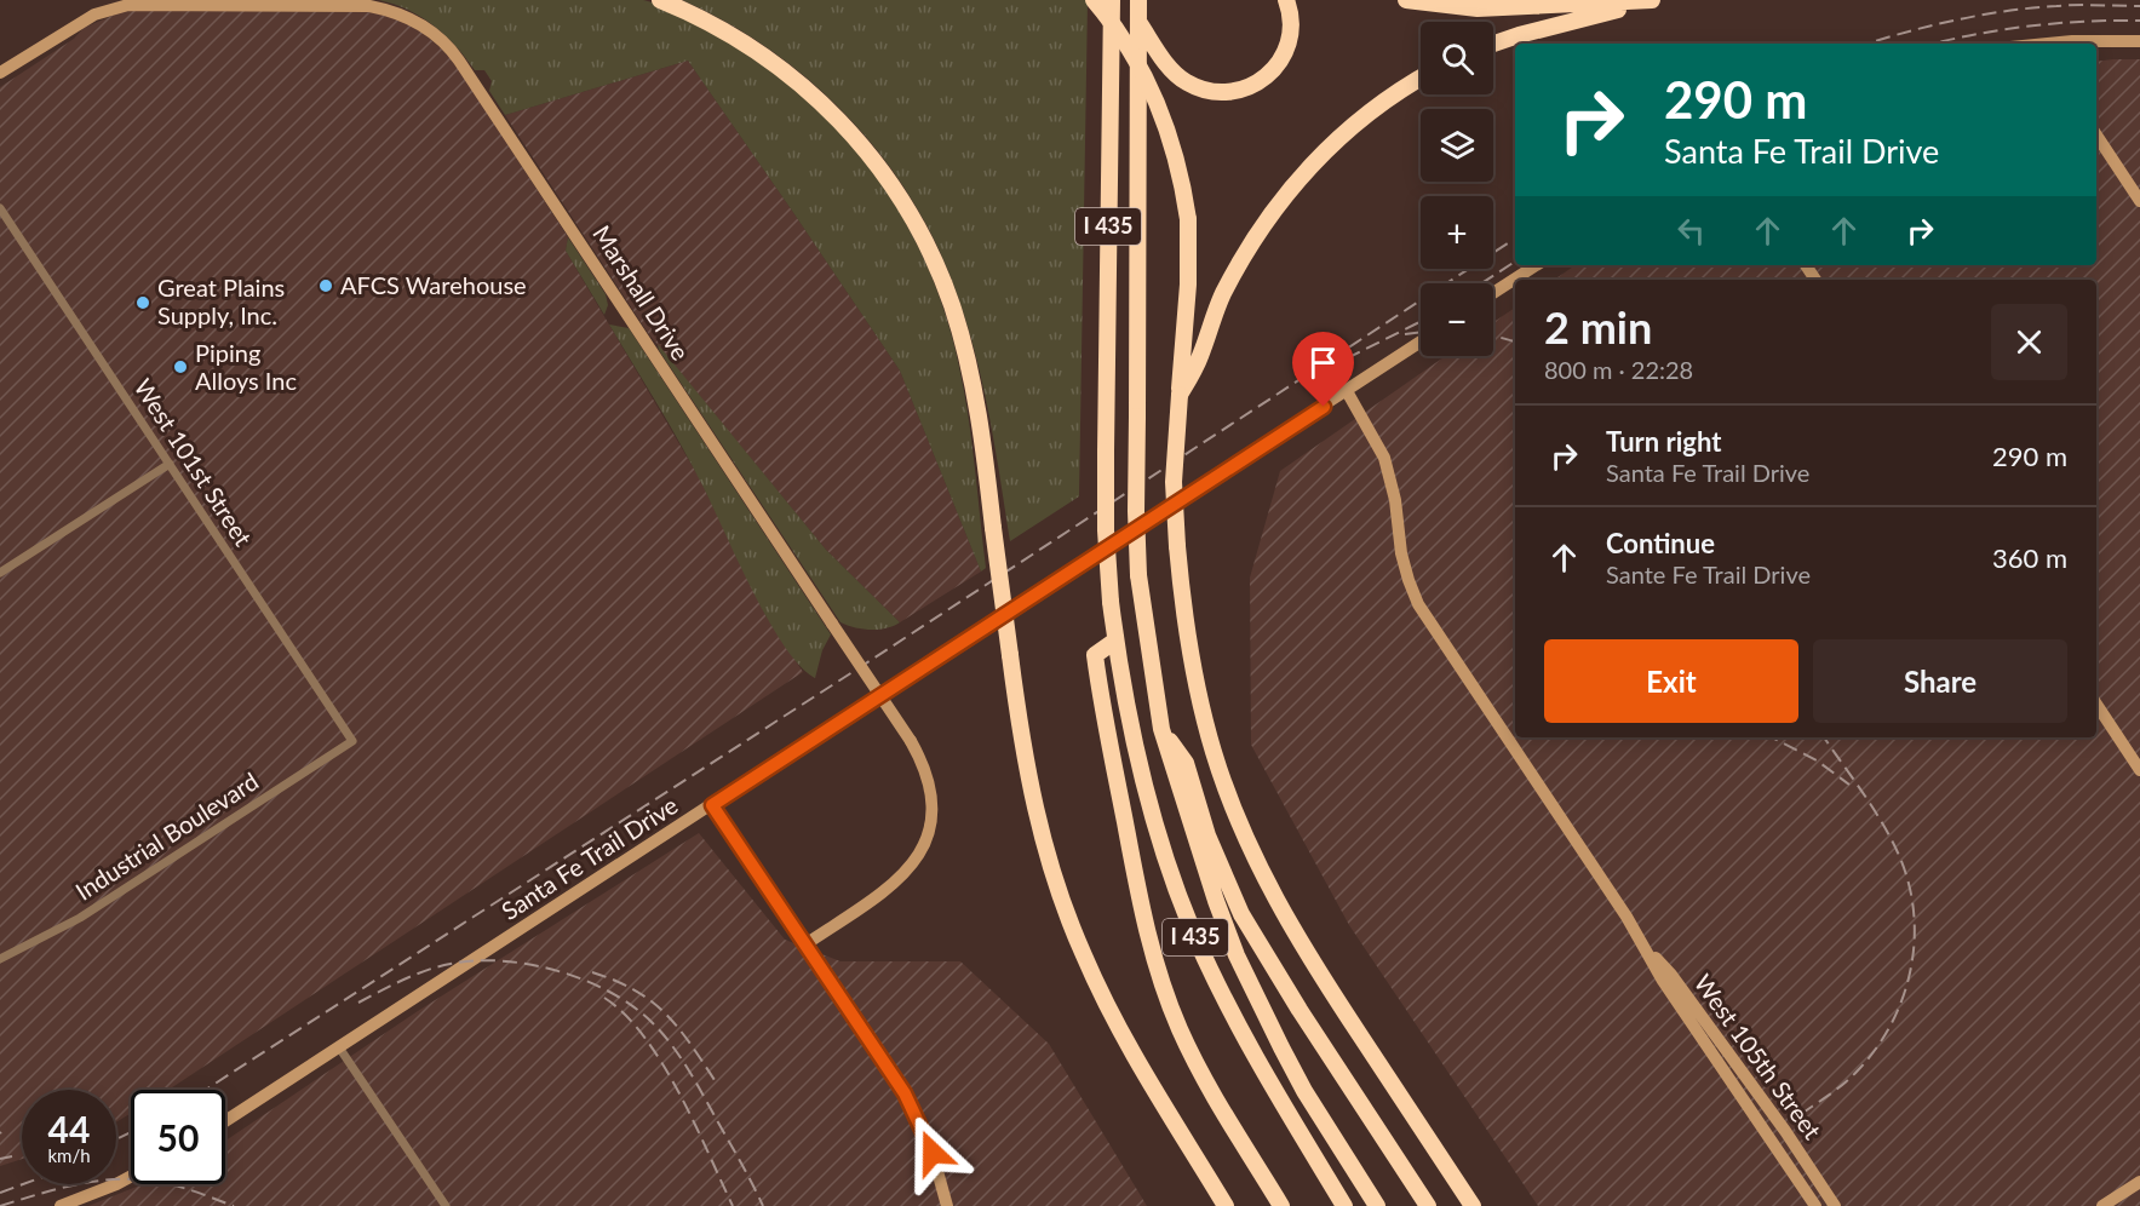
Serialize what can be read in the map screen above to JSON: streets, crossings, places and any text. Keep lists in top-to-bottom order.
{
  "streets": {
    "highway": ["I 435"],
    "main road": ["Marshall Drive", "Santa Fe Trail Drive", "West 105th Street"],
    "street": ["West 101st Street", "Industrial Boulevard"]
  },
  "crossings": [
    ["West 101st Street", "Industrial Boulevard"],
    ["Santa Fe Trail Drive", "West 105th Street"]
  ],
  "places": ["AFCS Warehouse", "Great Plains Supply, Inc.", "Piping Alloys Inc"],
  "page": {
    "map_buttons": ["+", "−"],
    "turn": ["290 m", "Santa Fe Trail Drive"],
    "heading": ["2 min", "800 m · 22:28"],
    "list": [
      {
        "name": "Turn right",
        "note": "Santa Fe Trail Drive",
        "value": "290 m"
      },
      {
        "name": "Continue",
        "note": "Sante Fe Trail Drive",
        "value": "360 m"
      }
    ],
    "buttons": ["Exit", "Share"],
    "speed": "44 km/h",
    "limit": "50"
  }
}
